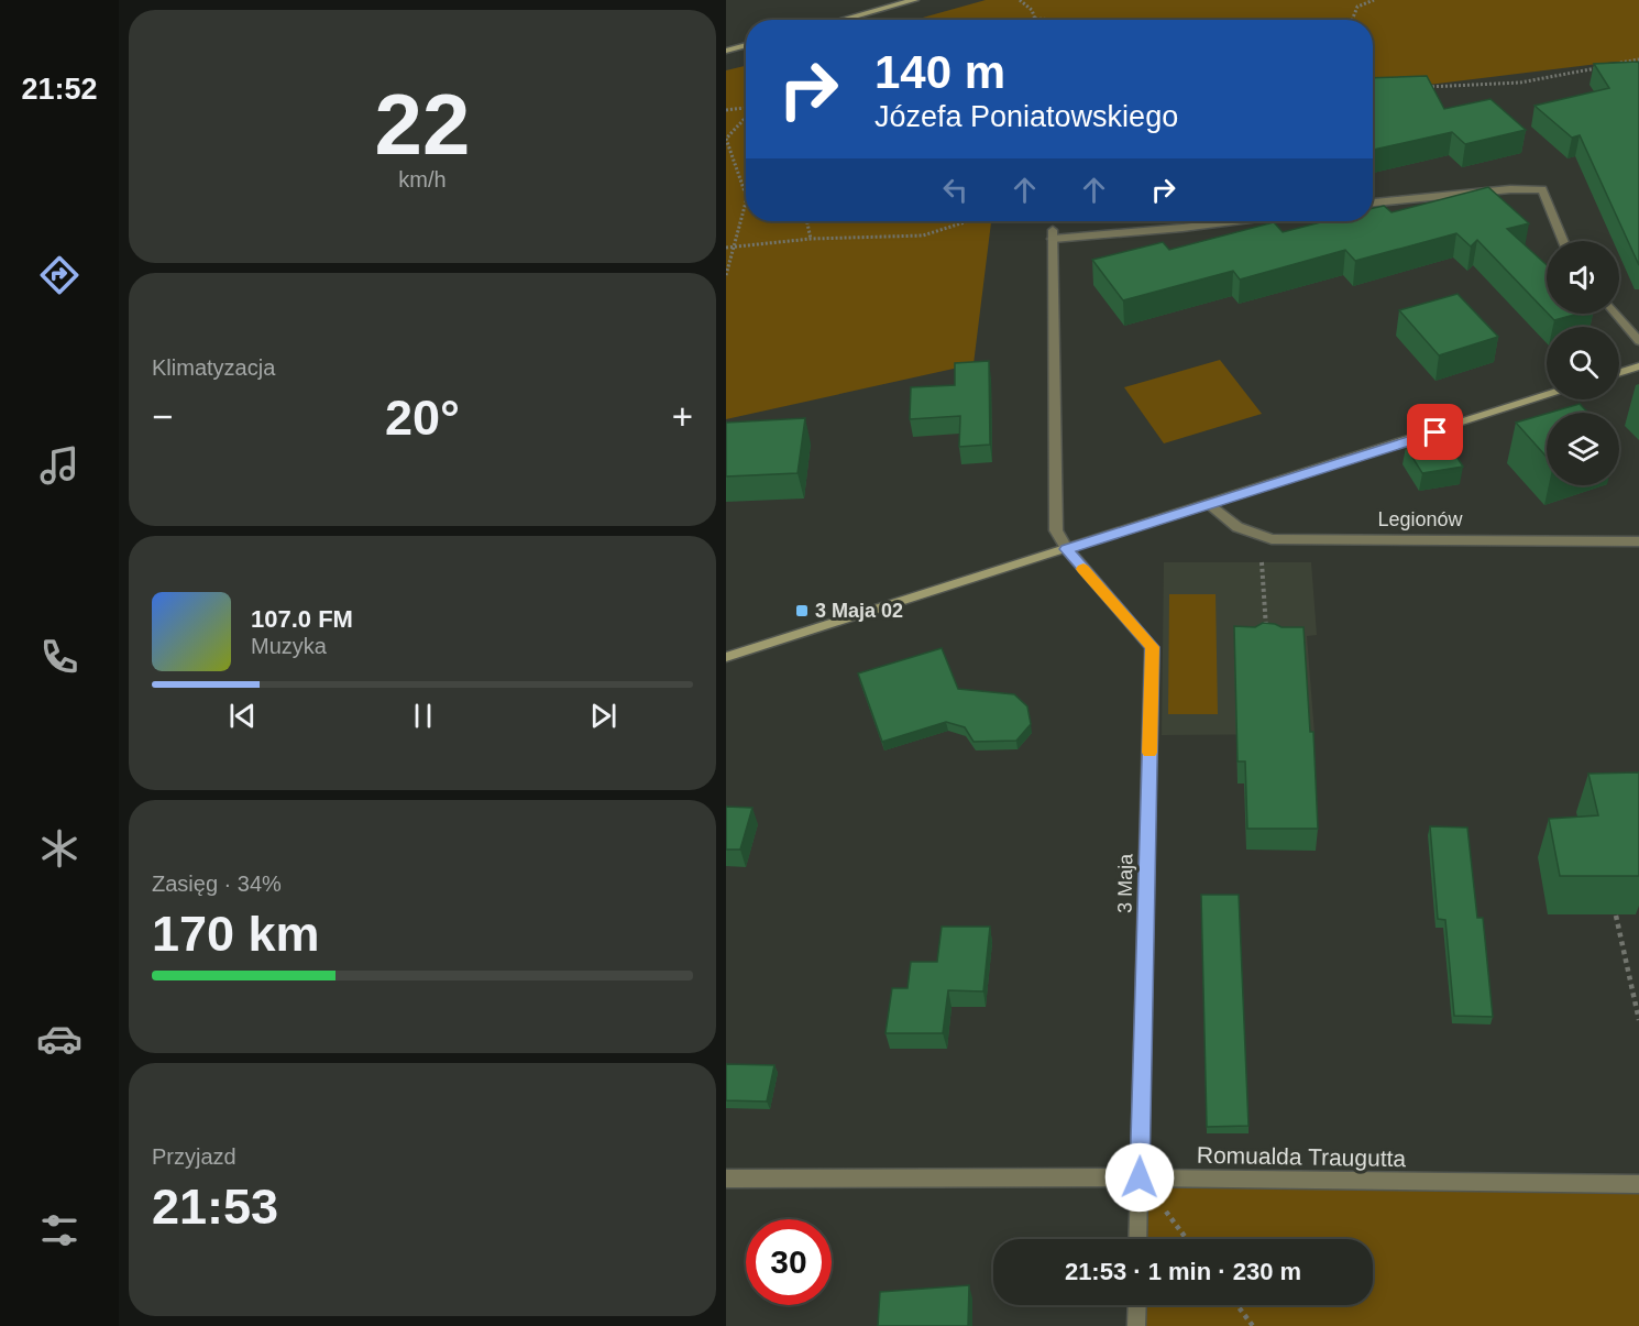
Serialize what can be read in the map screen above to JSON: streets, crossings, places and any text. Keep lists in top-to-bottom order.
{
  "streets": {
    "street": ["Legionów", "3 Maja", "Romualda Traugutta"]
  },
  "crossings": [
    ["3 Maja", "Romualda Traugutta"]
  ],
  "places": {
    "transit": ["3 Maja 02"]
  },
  "page": {
    "tabs": "21:52",
    "tile": [
      ["22", "km/h"],
      "Klimatyzacja",
      ["Zasięg · 34%", "170 km"],
      ["Przyjazd", "21:53"]
    ],
    "turn": ["140 m", "Józefa Poniatowskiego"],
    "heat": ["−", "20°", "+"],
    "song": ["107.0 FM", "Muzyka"],
    "limit": "30",
    "trip": "21:53 · 1 min · 230 m"
  }
}
